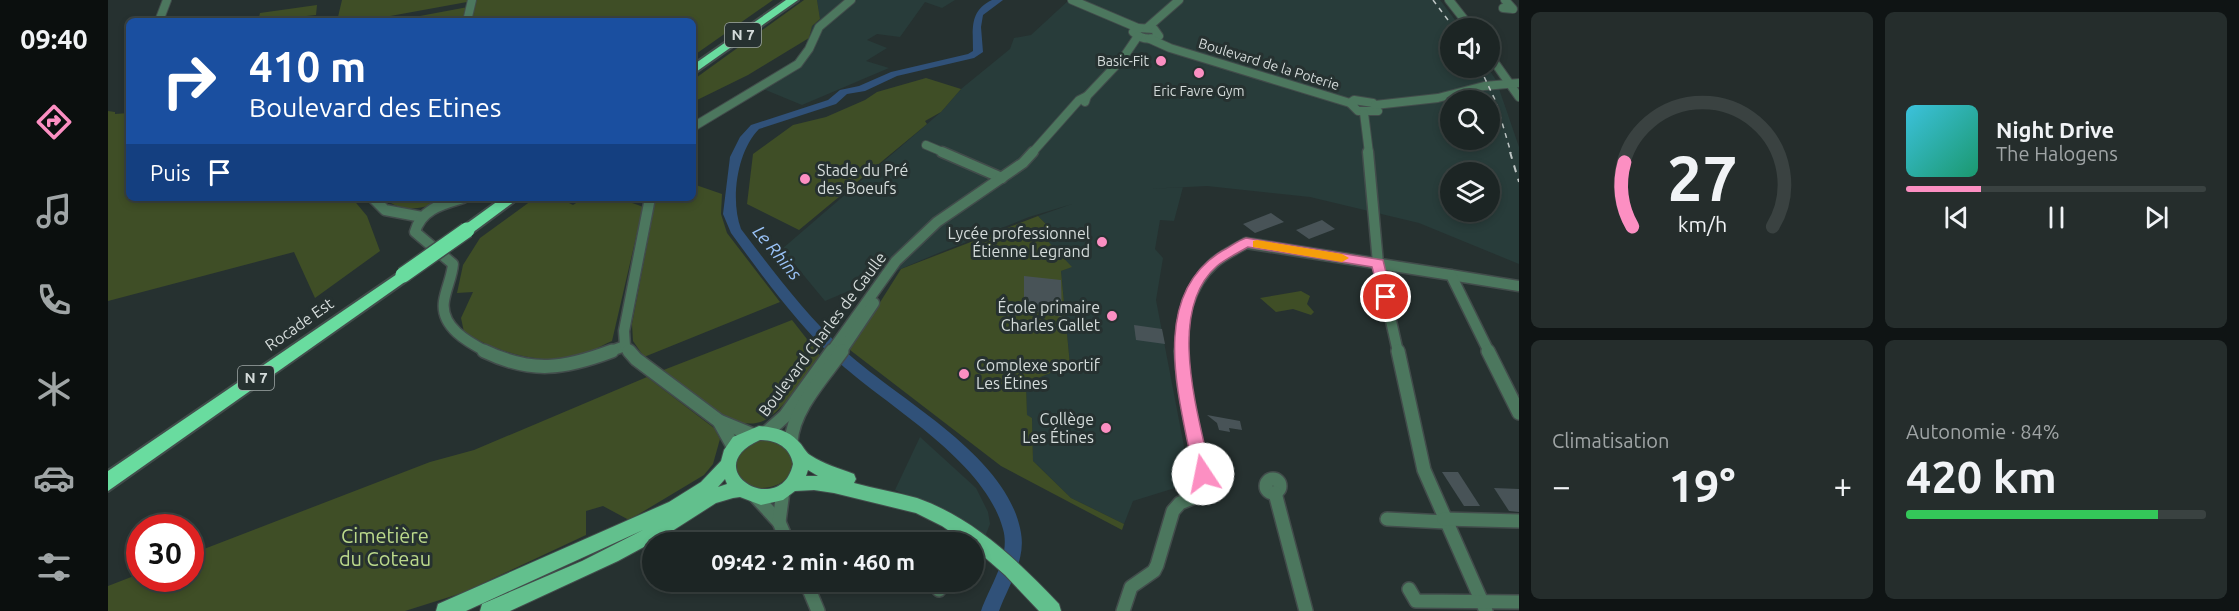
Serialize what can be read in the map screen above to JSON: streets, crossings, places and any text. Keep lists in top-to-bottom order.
{
  "streets": {
    "highway": ["N 7", "Rocade Est"],
    "street": ["Boulevard de la Poterie", "Boulevard Charles de Gaulle"]
  },
  "crossings": [
    ["Boulevard de la Poterie", "Boulevard Charles de Gaulle"]
  ],
  "water": ["Le Rhins"],
  "parks": ["Cimetière du Coteau"],
  "places": [
    "Basic-Fit",
    "Eric Favre Gym",
    "Stade du Pré des Boeufs",
    "Lycée professionnel Étienne Legrand",
    "École primaire Charles Gallet",
    "Complexe sportif Les Étines",
    "Collège Les Étines"
  ],
  "page": {
    "tabs": "09:40",
    "turn": ["410 m", "Boulevard des Etines"],
    "song": ["Night Drive", "The Halogens"],
    "then": "Puis",
    "tile": [
      "Climatisation",
      ["Autonomie · 84%", "420 km"]
    ],
    "heat": ["−", "19°", "+"],
    "limit": "30",
    "trip": "09:42 · 2 min · 460 m",
    "gauge": ["27", "km/h"]
  }
}
